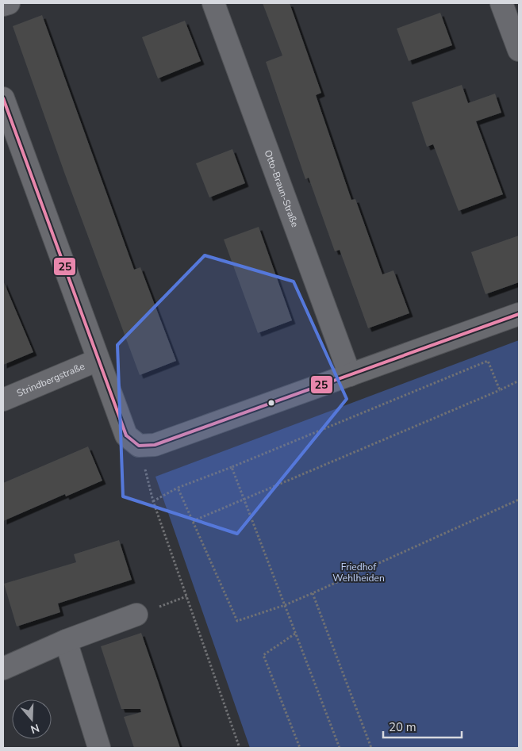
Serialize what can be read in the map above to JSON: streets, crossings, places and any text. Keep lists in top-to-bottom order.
{
  "streets": {
    "street": ["Otto-Braun-Straße", "Strindbergstraße"]
  },
  "parks": ["Friedhof Wehlheiden"],
  "lines": ["transit line 25"],
  "scale_bar": "20 m",
  "north": "bottom"
}
